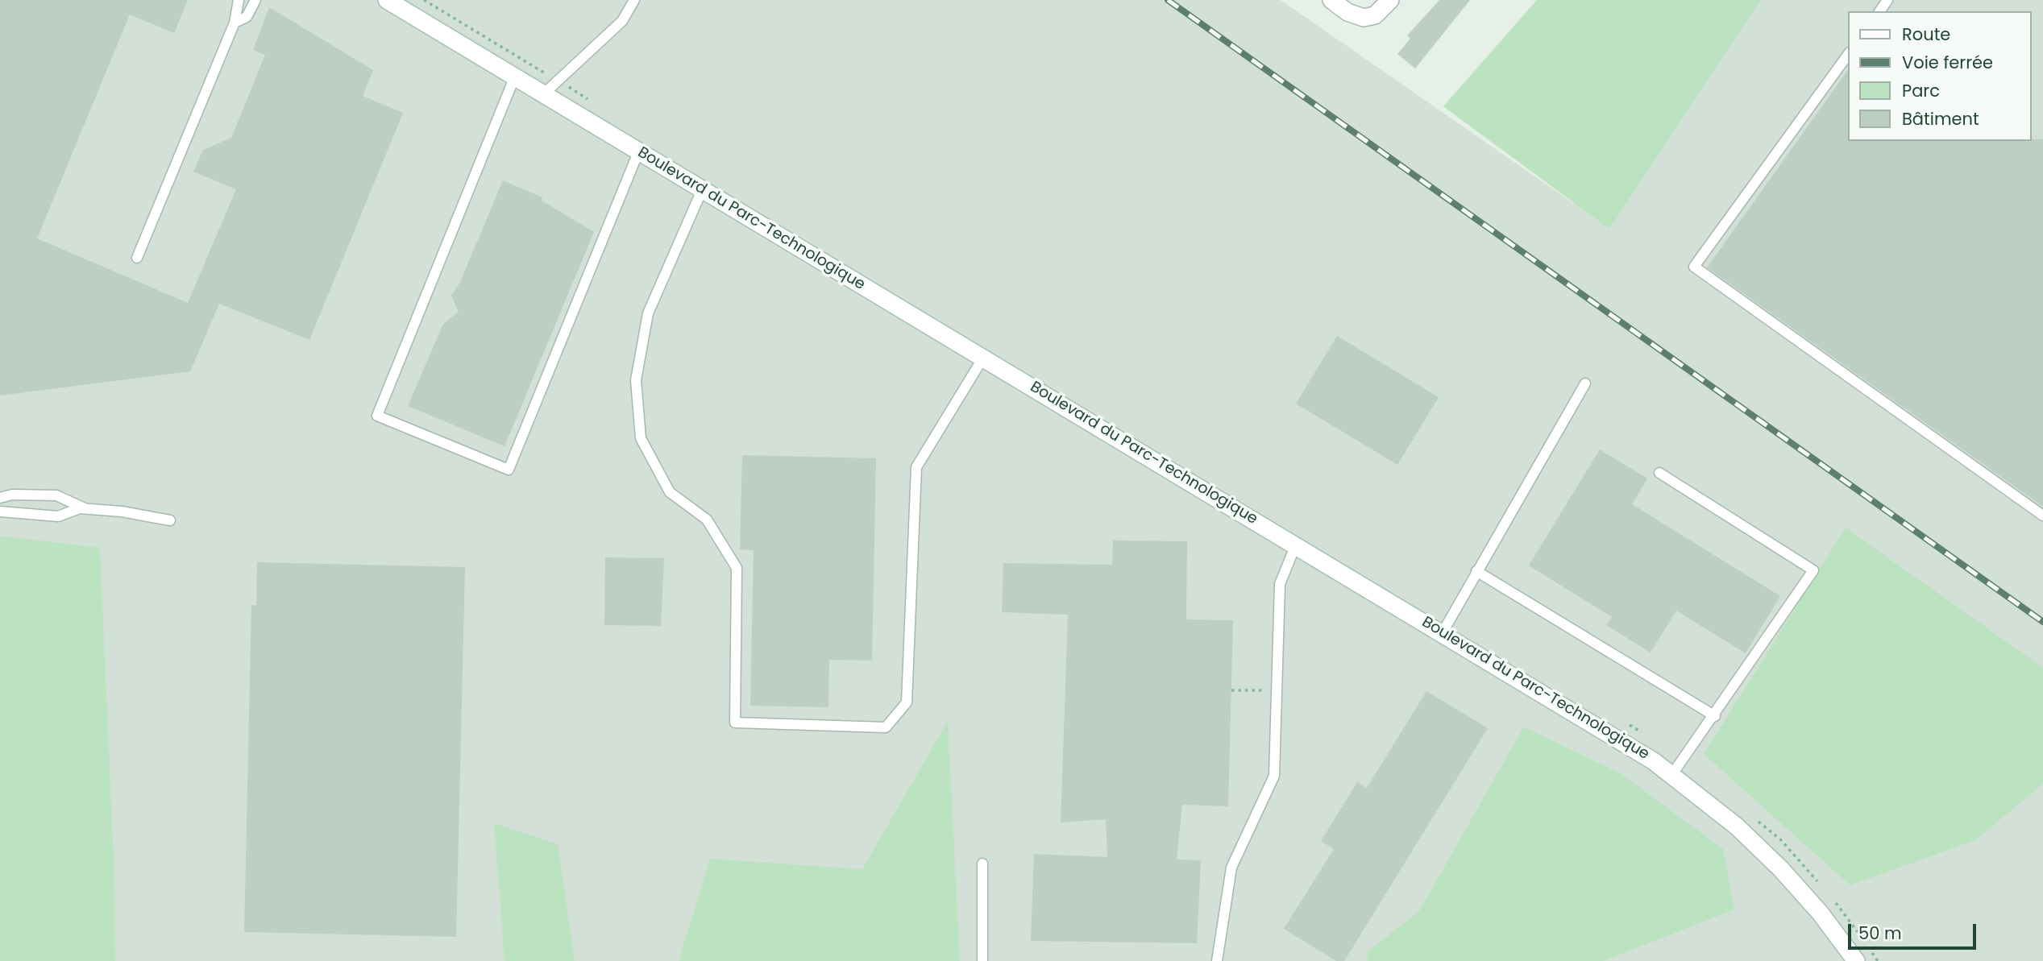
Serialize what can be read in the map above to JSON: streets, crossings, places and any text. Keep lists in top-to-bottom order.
{
  "streets": {
    "street": ["Boulevard du Parc-Technologique"]
  },
  "legend": [
    "Route",
    "Voie ferrée",
    "Parc",
    "Bâtiment"
  ],
  "scale_bar": "50 m"
}
